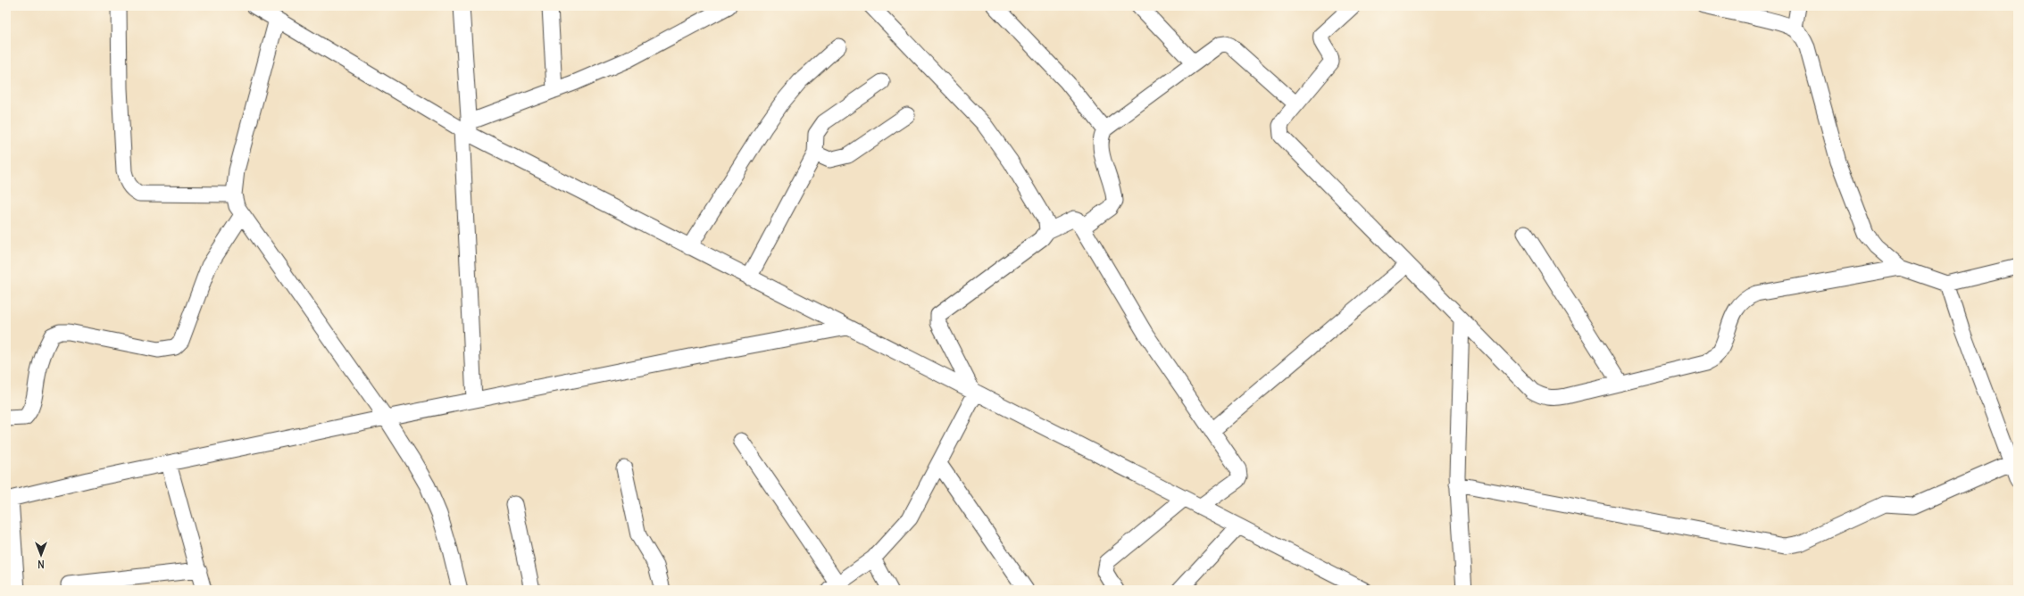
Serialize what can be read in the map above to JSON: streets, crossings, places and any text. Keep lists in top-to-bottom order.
{
  "north": "bottom"
}
